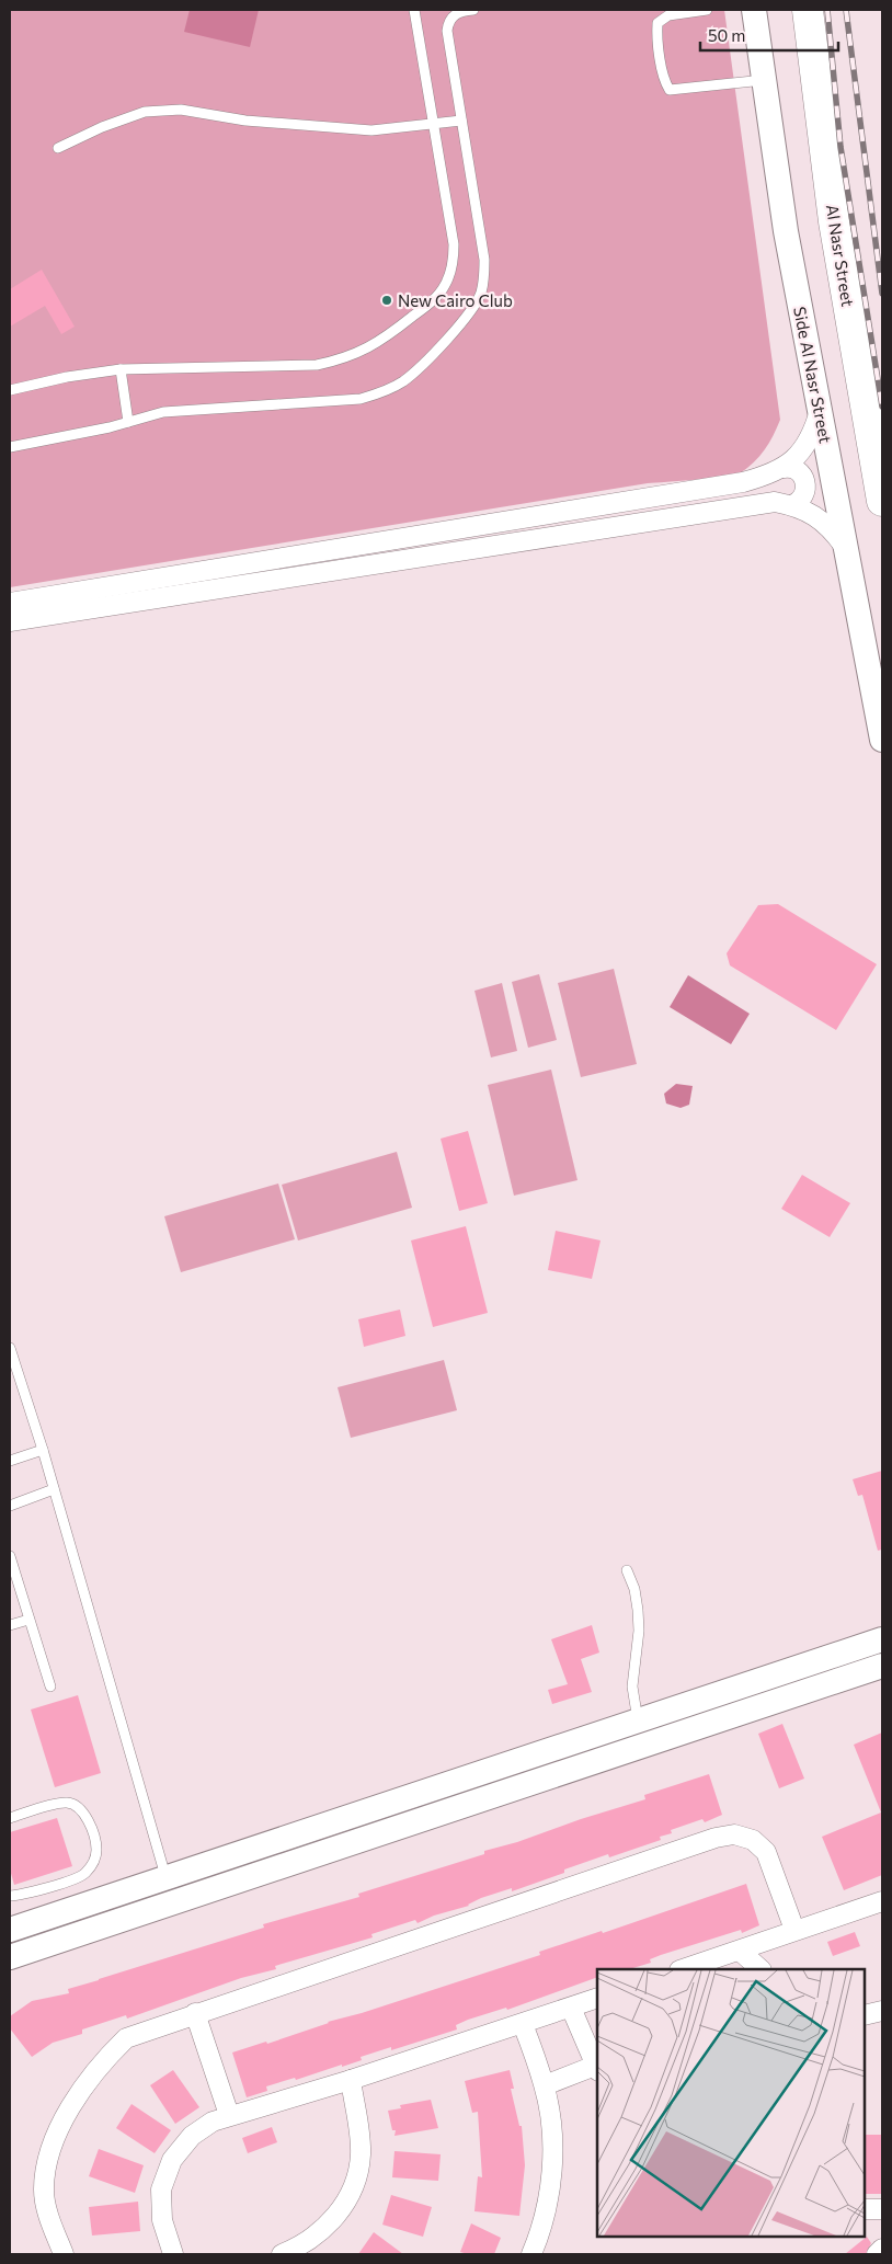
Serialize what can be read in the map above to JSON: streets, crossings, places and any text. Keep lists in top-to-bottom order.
{
  "streets": {
    "main road": ["Al Nasr Street"],
    "street": ["Side Al Nasr Street"]
  },
  "places": ["New Cairo Club"],
  "scale_bar": "50 m"
}
